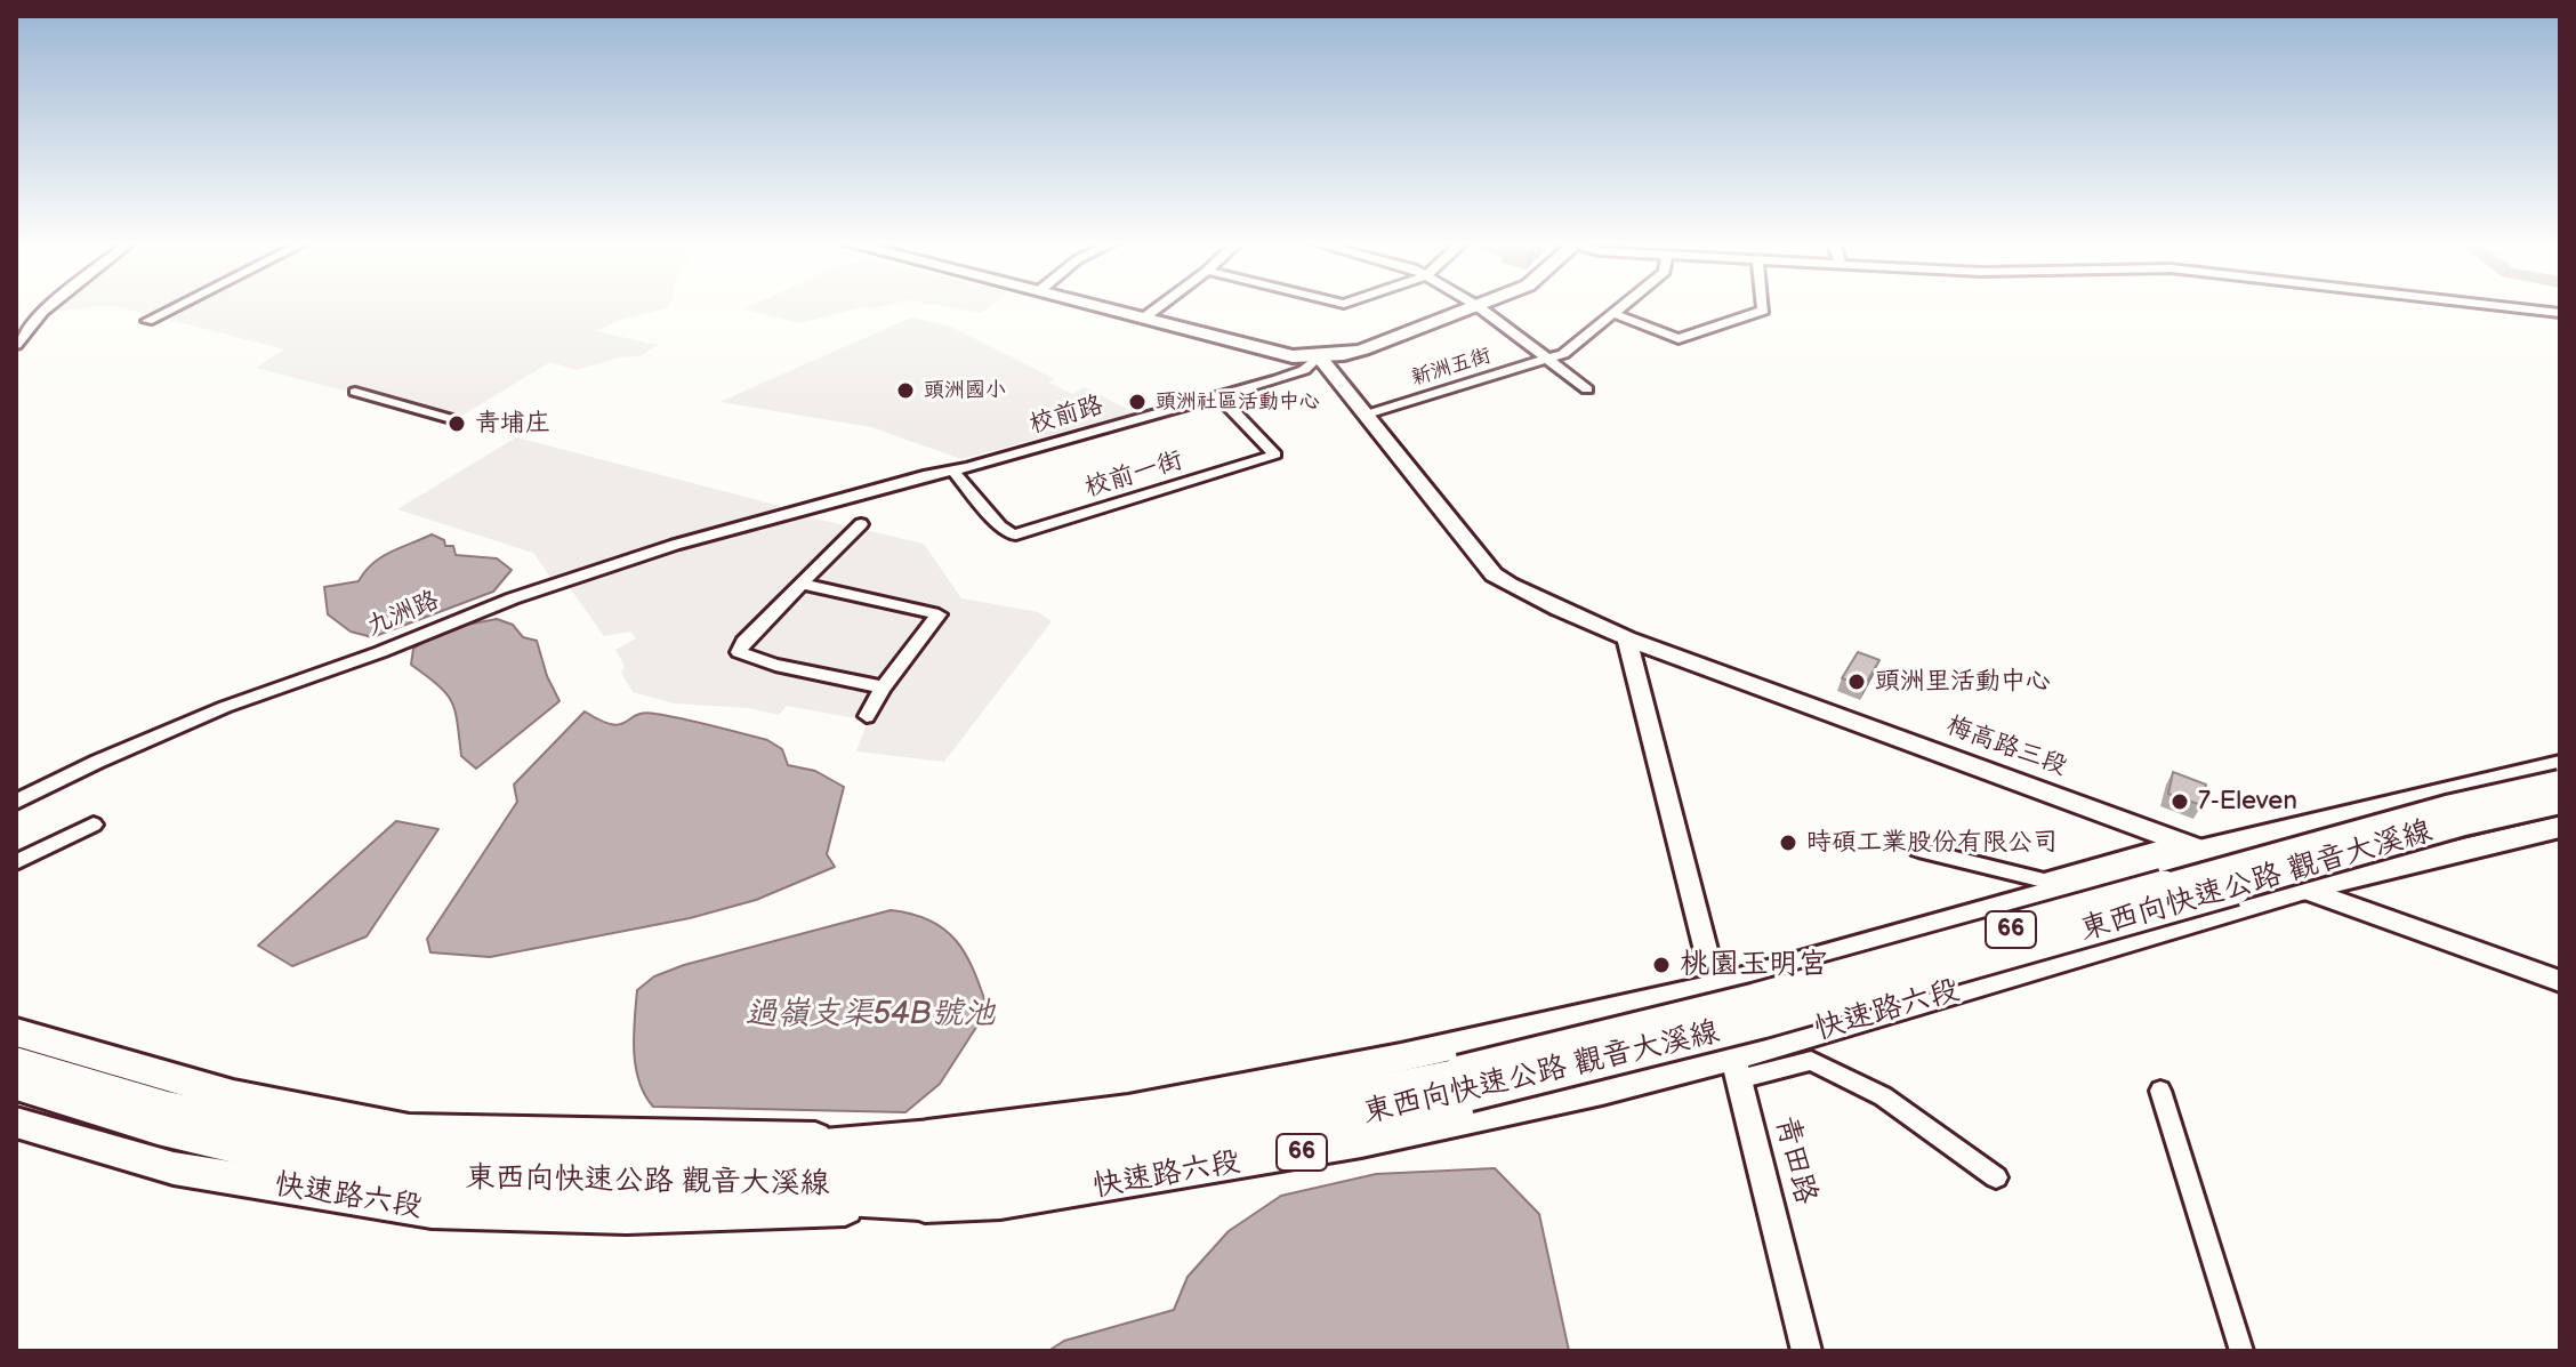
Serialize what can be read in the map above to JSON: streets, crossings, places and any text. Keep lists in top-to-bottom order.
{
  "streets": {
    "main road": ["東西向快速公路 觀音大溪線", "66", "快速路六段"],
    "street": [
      "新洲五街",
      "校前路",
      "校前一街",
      "九洲路",
      "梅高路三段",
      "青田路"
    ]
  },
  "crossings": [
    ["新洲五街", "梅高路三段"],
    ["校前路", "校前一街"],
    ["校前路", "九洲路"],
    ["校前路", "梅高路三段"],
    ["梅高路三段", "66"],
    ["梅高路三段", "快速路六段"],
    ["梅高路三段", "青田路"],
    ["66", "青田路"],
    ["快速路六段", "青田路"]
  ],
  "water": ["過嶺支渠54B號池"],
  "places": [
    "頭洲國小",
    "頭洲社區活動中心",
    "青埔庄",
    "頭洲里活動中心",
    "7-Eleven",
    "時碩工業股份有限公司",
    "桃園玉明宮"
  ]
}
